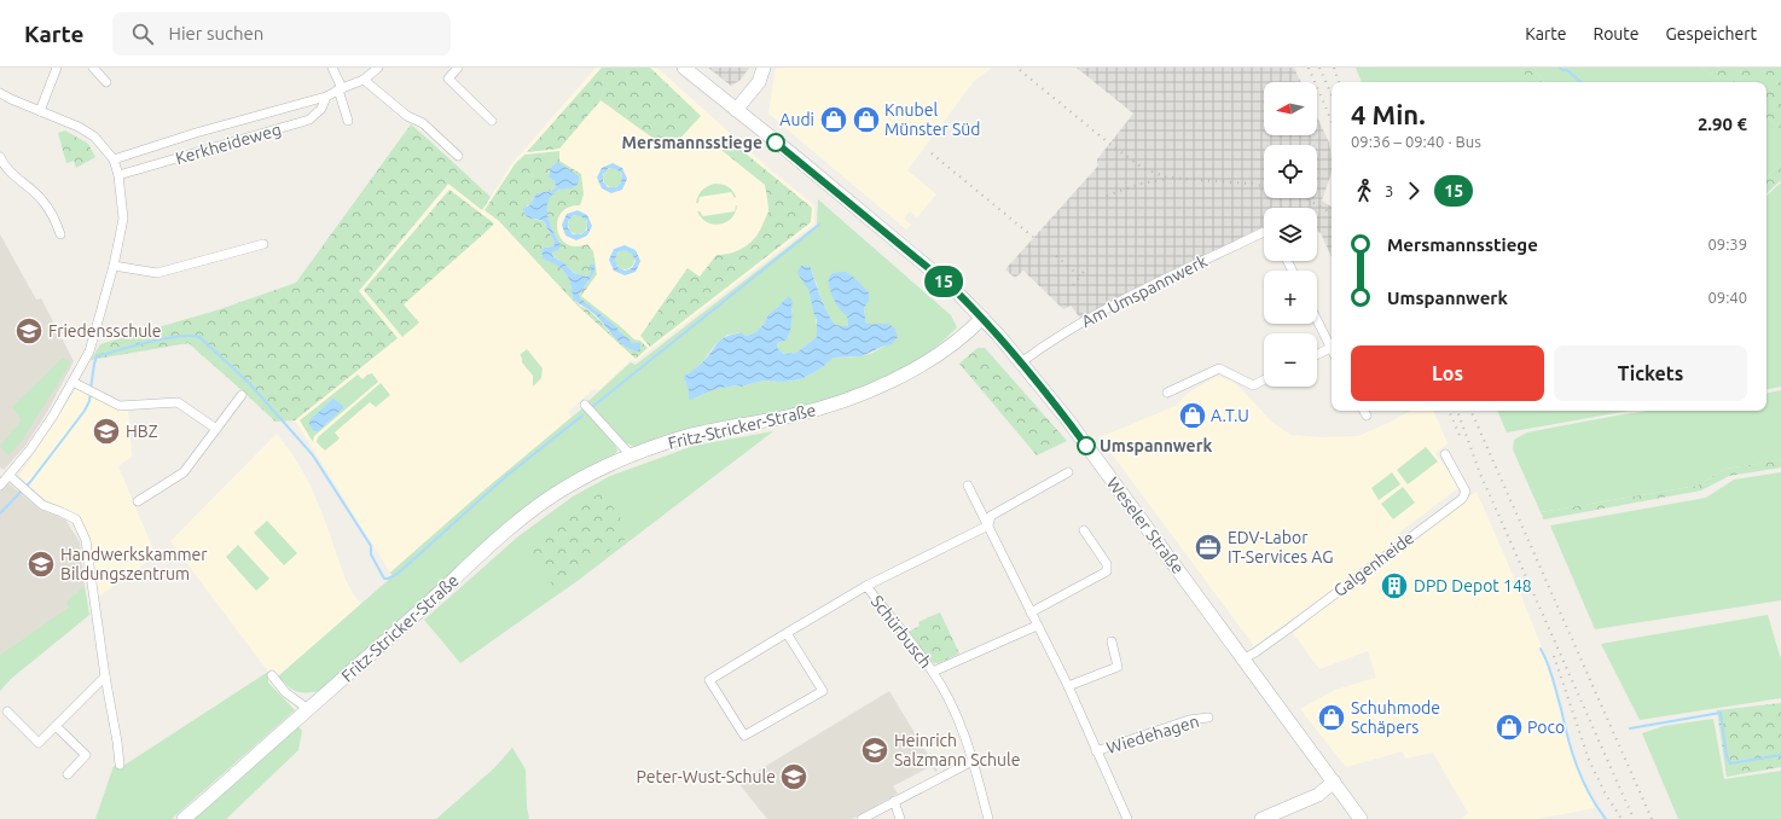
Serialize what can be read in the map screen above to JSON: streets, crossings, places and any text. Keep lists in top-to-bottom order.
{
  "streets": {
    "main road": ["Fritz-Stricker-Straße", "Weseler Straße"],
    "street": [
      "Kerkheideweg",
      "Am Umspannwerk",
      "Galgenheide",
      "Schürbusch",
      "Wiedehagen"
    ]
  },
  "crossings": [
    ["Am Umspannwerk", "Weseler Straße"],
    ["Fritz-Stricker-Straße", "Weseler Straße"],
    ["Weseler Straße", "Galgenheide"]
  ],
  "places": {
    "shop": [
      "Audi",
      "Knubel Münster Süd",
      "A.T.U",
      "Schuhmode Schäpers",
      "Poco"
    ],
    "other": ["Mersmannsstiege", "Umspannwerk"],
    "school or university": [
      "Friedensschule",
      "HBZ",
      "Handwerkskammer Bildungszentrum",
      "Heinrich Salzmann Schule",
      "Peter-Wust-Schule"
    ],
    "office": ["EDV-Labor IT-Services AG"],
    "building": ["DPD Depot 148"]
  },
  "lines": ["bus line 15"],
  "north": "left",
  "page": {
    "header": "Karte",
    "search": "Hier suchen",
    "nav": ["Karte", "Route", "Gespeichert"],
    "on_map": "15",
    "map_buttons": ["+", "−"],
    "heading": ["4 Min.", "09:36 – 09:40 · Bus", "2.90 €"],
    "legs": ["3", "15"],
    "list": [
      {
        "name": "Mersmannsstiege",
        "value": "09:39"
      },
      {
        "name": "Umspannwerk",
        "value": "09:40"
      }
    ],
    "buttons": ["Los", "Tickets"]
  }
}
